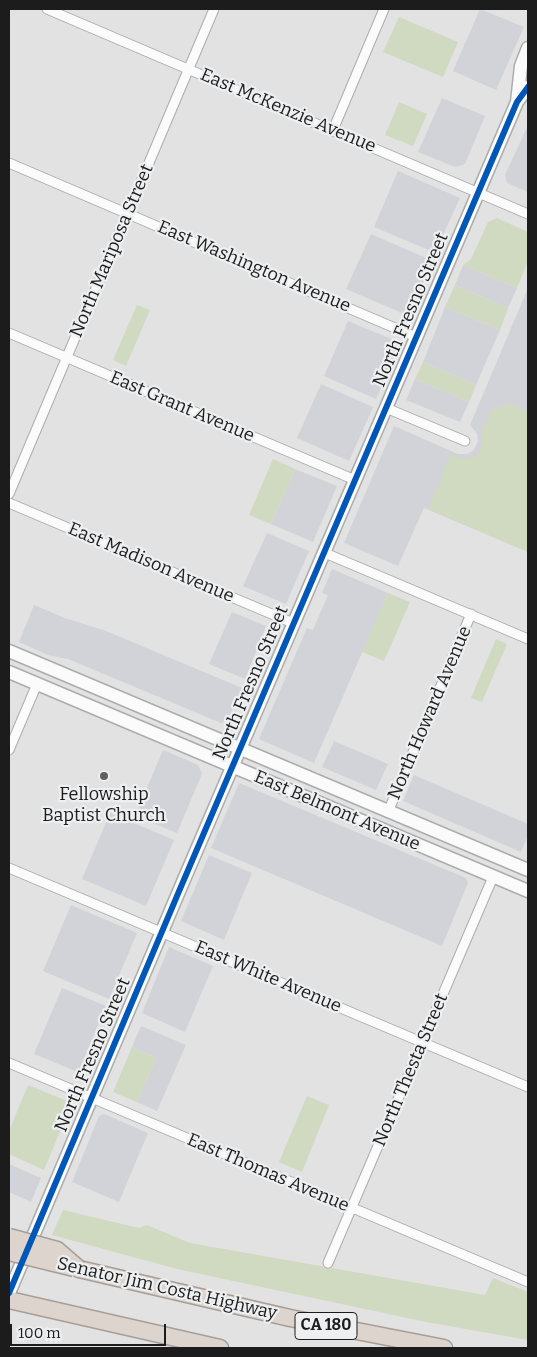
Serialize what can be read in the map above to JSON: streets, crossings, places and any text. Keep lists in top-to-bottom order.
{
  "streets": {
    "highway": ["Senator Jim Costa Highway", "CA 180"],
    "main road": ["North Fresno Street", "East Belmont Avenue"],
    "street": [
      "East McKenzie Avenue",
      "North Mariposa Street",
      "East Washington Avenue",
      "East Grant Avenue",
      "East Madison Avenue",
      "North Howard Avenue",
      "East White Avenue",
      "North Thesta Street",
      "East Thomas Avenue"
    ]
  },
  "crossings": [
    ["East McKenzie Avenue", "North Mariposa Street"],
    ["East McKenzie Avenue", "North Fresno Street"],
    ["North Mariposa Street", "East Washington Avenue"],
    ["North Mariposa Street", "East Grant Avenue"],
    ["East Washington Avenue", "North Fresno Street"],
    ["North Fresno Street", "East Grant Avenue"],
    ["North Fresno Street", "East Madison Avenue"],
    ["North Fresno Street", "East Belmont Avenue"],
    ["North Fresno Street", "East White Avenue"],
    ["North Fresno Street", "East Thomas Avenue"],
    ["North Howard Avenue", "East Belmont Avenue"],
    ["East Belmont Avenue", "North Thesta Street"],
    ["East White Avenue", "North Thesta Street"],
    ["North Thesta Street", "East Thomas Avenue"]
  ],
  "places": ["Fellowship Baptist Church"],
  "scale_bar": "100 m"
}
